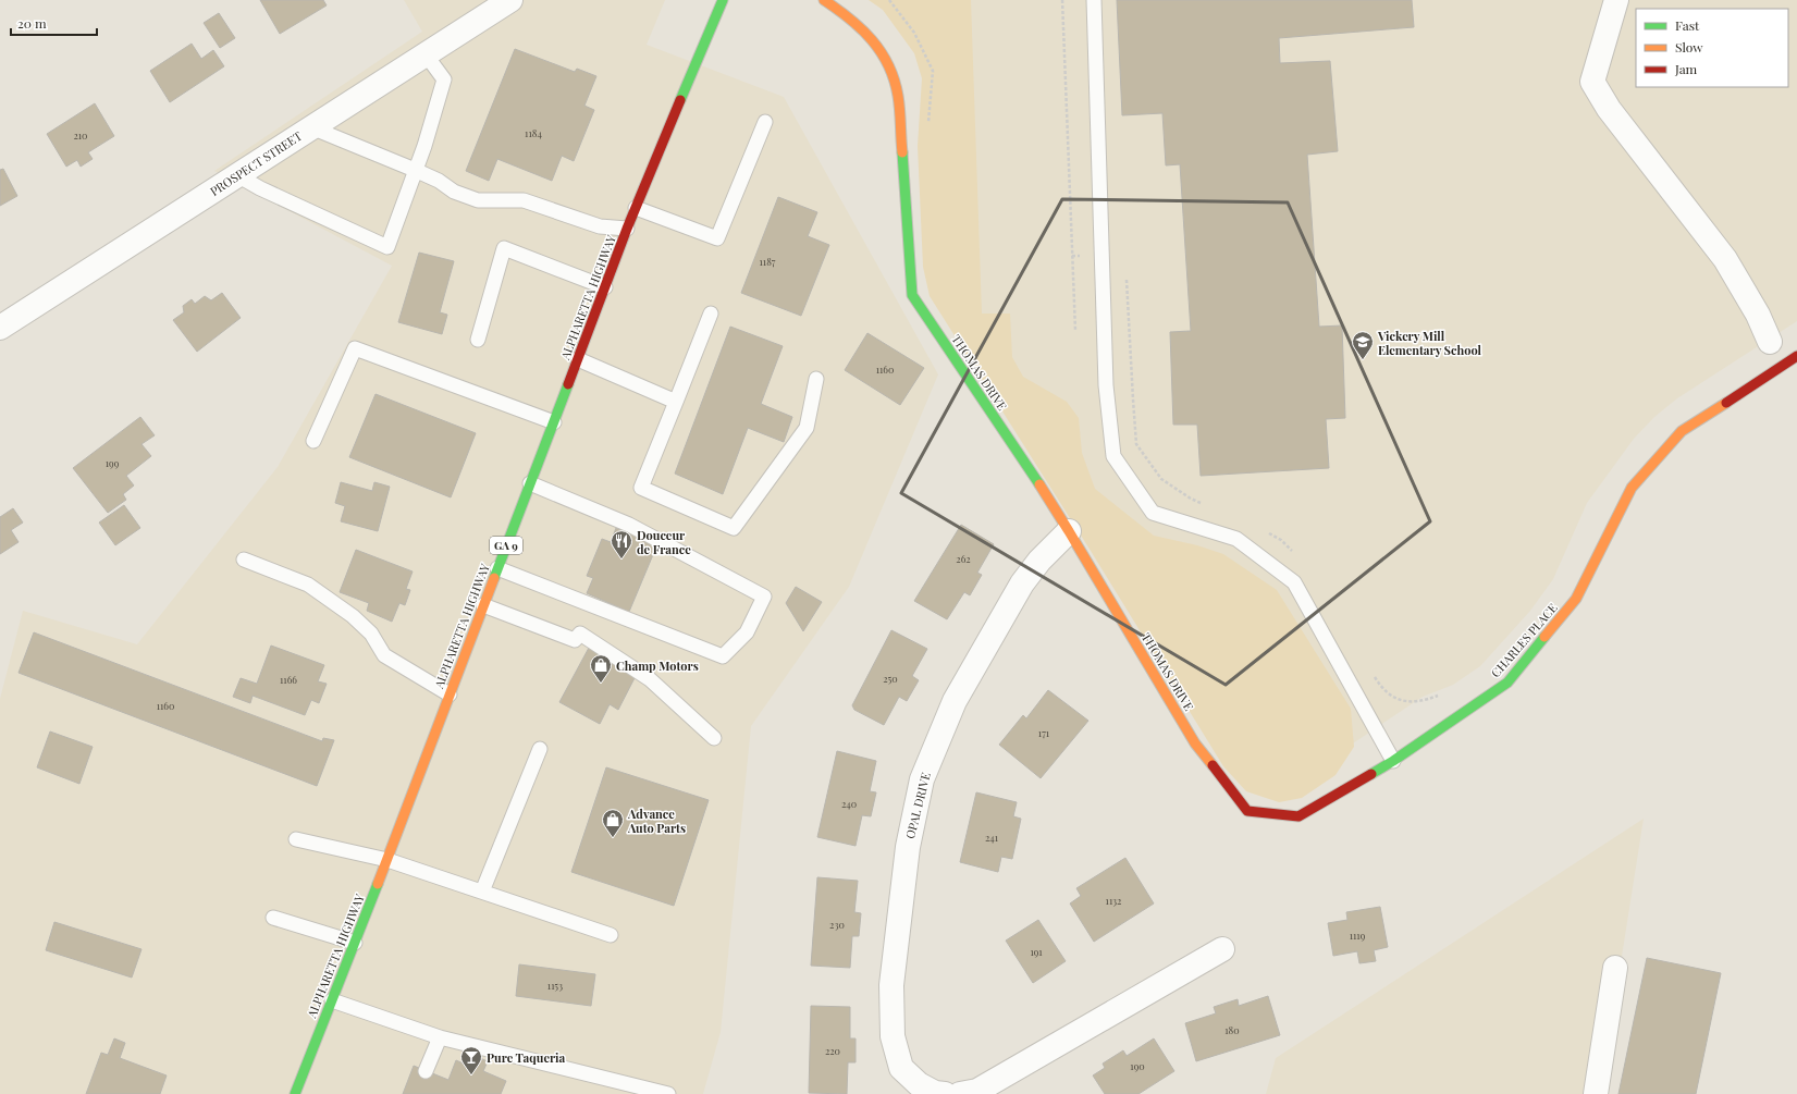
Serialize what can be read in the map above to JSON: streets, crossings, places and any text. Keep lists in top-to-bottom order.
{
  "streets": {
    "main road": [
      "ALPHARETTA HIGHWAY",
      "THOMAS DRIVE",
      "GA 9",
      "CHARLES PLACE"
    ],
    "street": ["PROSPECT STREET", "OPAL DRIVE"]
  },
  "crossings": [
    ["THOMAS DRIVE", "CHARLES PLACE"],
    ["THOMAS DRIVE", "OPAL DRIVE"]
  ],
  "places": {
    "school or university": ["Vickery Mill Elementary School"],
    "restaurant": ["Douceur de France"],
    "shop": ["Champ Motors", "Advance Auto Parts"],
    "bar": ["Pure Taqueria"]
  },
  "house_numbers": [
    "1184",
    "210",
    "1187",
    "1160",
    "199",
    "262",
    "250",
    "1166",
    "1160",
    "171",
    "240",
    "241",
    "1132",
    "230",
    "1119",
    "191",
    "1153",
    "180",
    "220",
    "190"
  ],
  "legend": ["Fast", "Slow", "Jam"],
  "scale_bar": "20 m"
}
